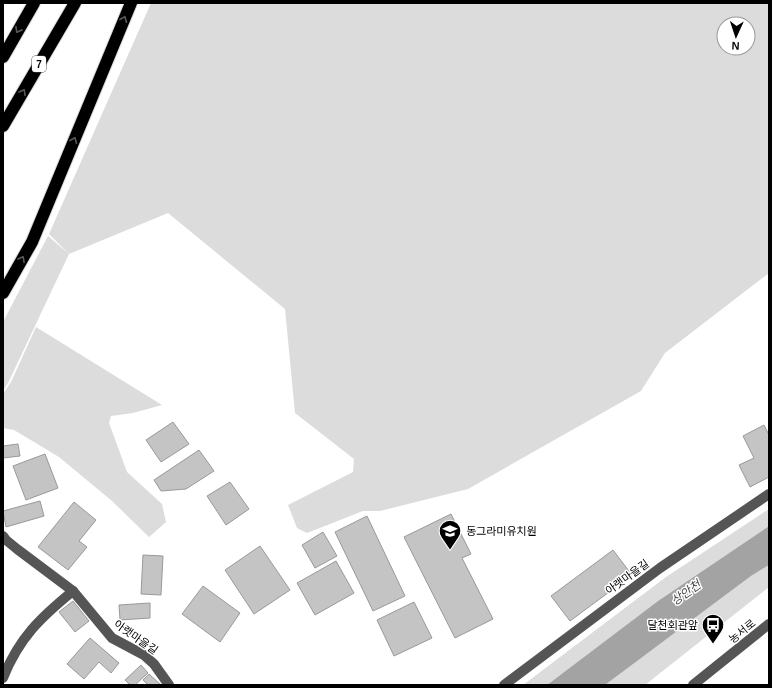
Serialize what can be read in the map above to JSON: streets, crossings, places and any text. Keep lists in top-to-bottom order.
{
  "streets": {
    "highway": ["7"],
    "street": ["아랫마을길", "농서로"]
  },
  "water": ["상안천"],
  "places": {
    "school or university": ["동그라미유치원"],
    "bus stop": ["달천회관앞"]
  },
  "north": "bottom"
}
